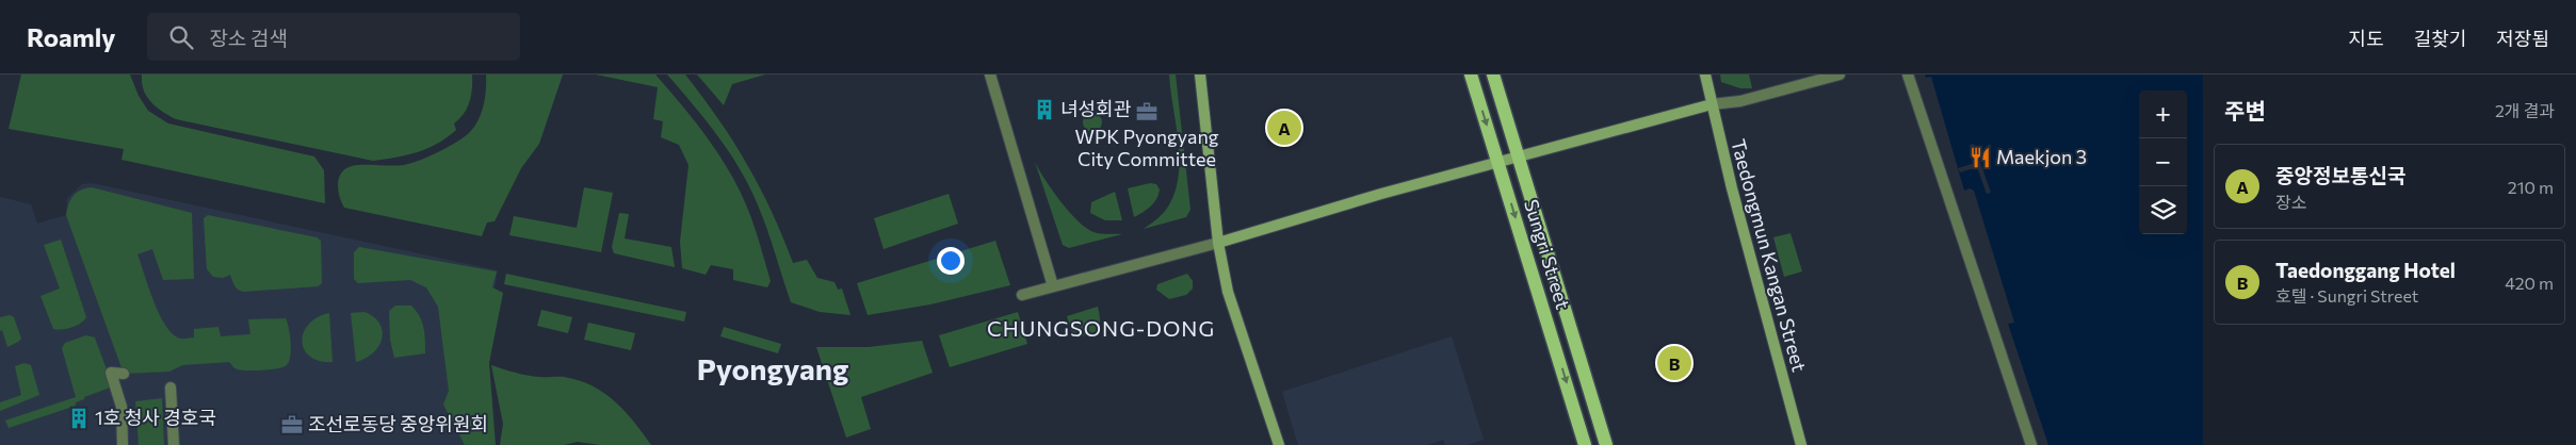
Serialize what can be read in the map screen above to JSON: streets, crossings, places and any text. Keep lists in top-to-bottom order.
{
  "streets": {
    "main road": ["Sungri Street"],
    "street": ["Taedongmun Kangan Street"]
  },
  "districts": ["CHUNGSONG-DONG", "Pyongyang"],
  "places": {
    "building": ["녀성회관", "1호 청사 경호국"],
    "office": ["WPK Pyongyang City Committee", "조선로동당 중앙위원회"],
    "restaurant": ["Maekjon 3"]
  },
  "page": {
    "header": "Roamly",
    "search": "장소 검색",
    "nav": ["지도", "길찾기", "저장됨"],
    "heading": ["주변", "2개 결과"],
    "map_buttons": ["+", "−"],
    "pins": ["A", "B"],
    "list": [
      {
        "mark": "A",
        "name": "중앙정보통신국",
        "note": "장소",
        "value": "210 m"
      },
      {
        "mark": "B",
        "name": "Taedonggang Hotel",
        "note": "호텔 · Sungri Street",
        "value": "420 m"
      }
    ]
  }
}
